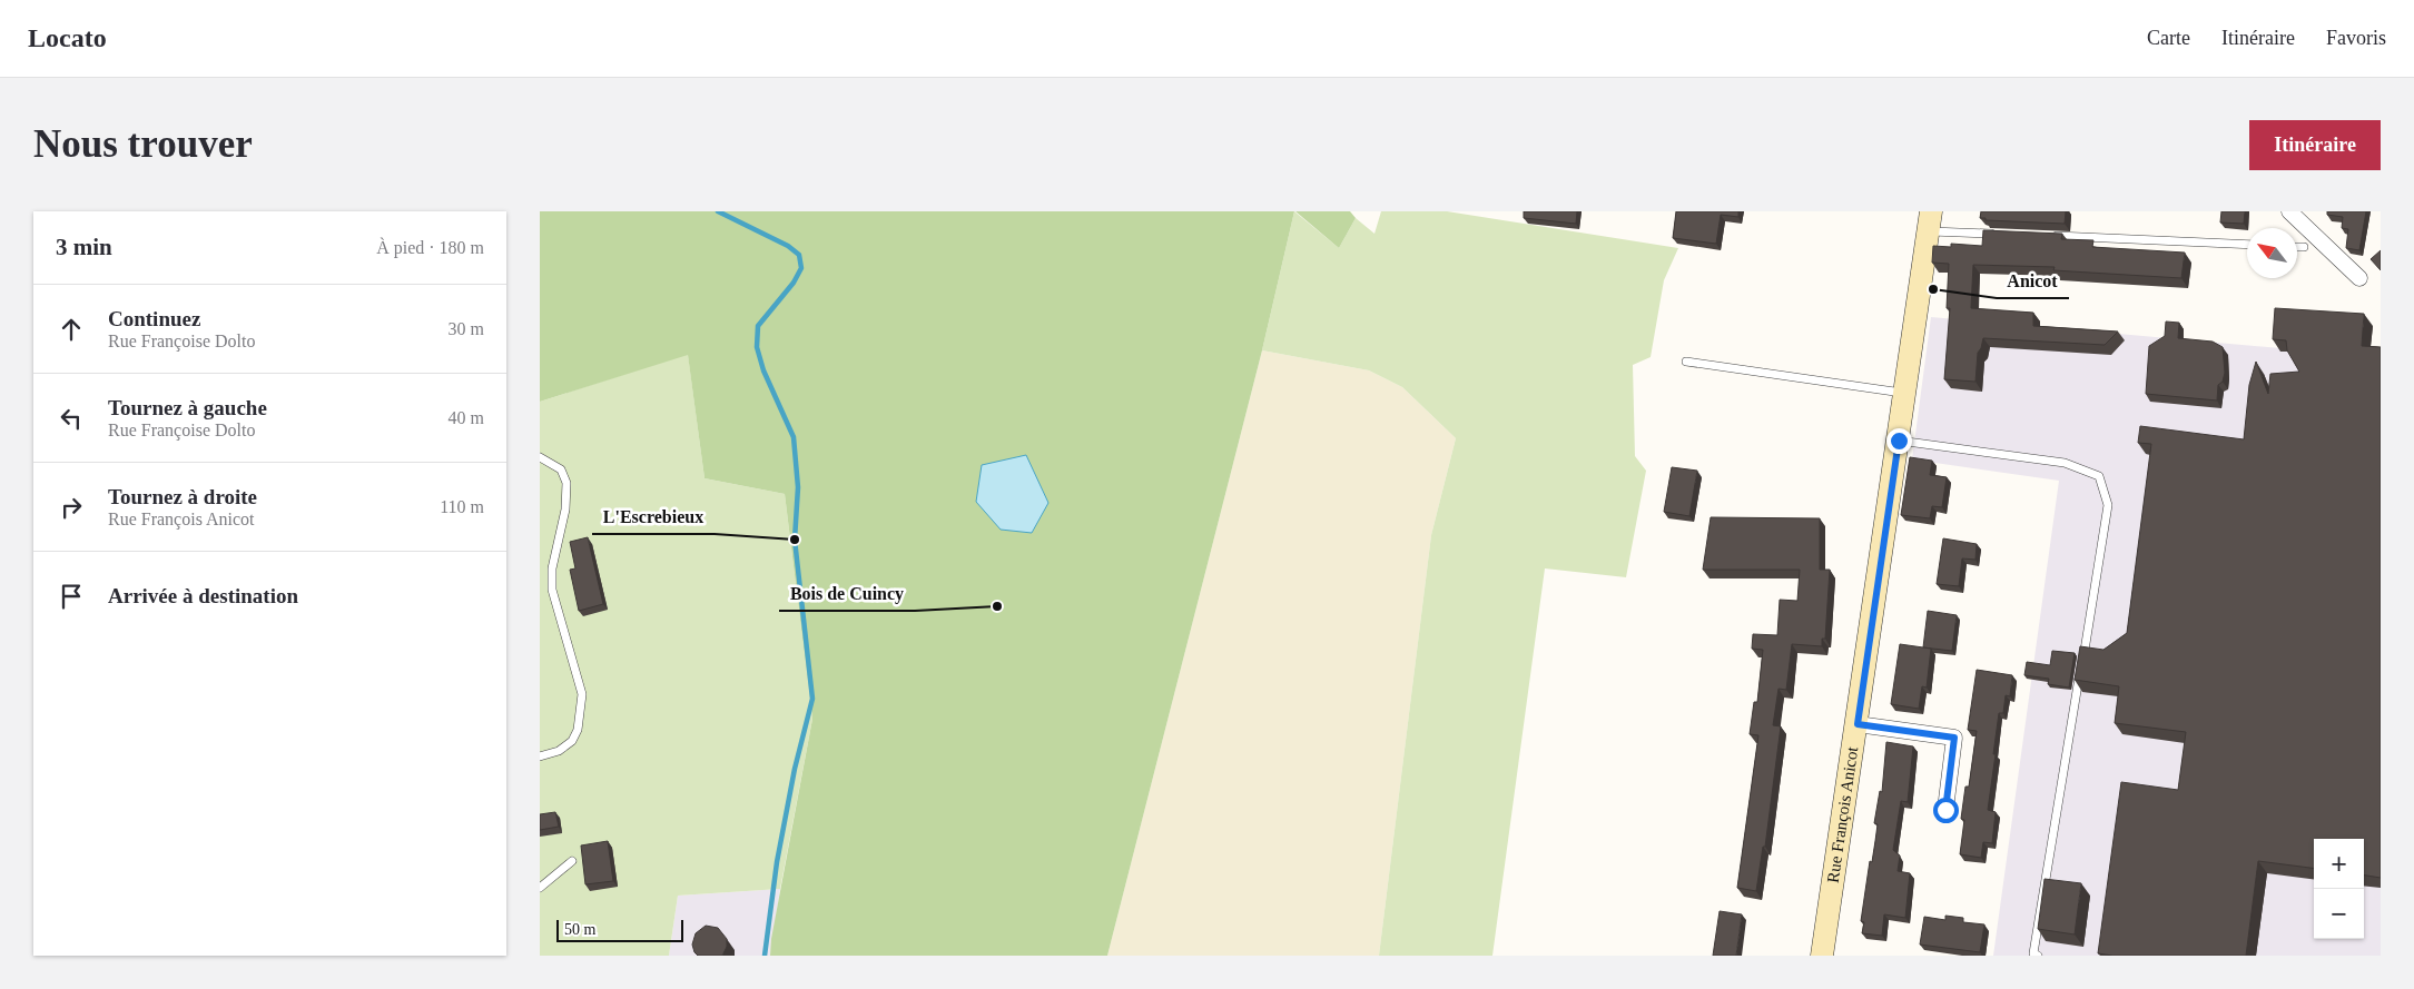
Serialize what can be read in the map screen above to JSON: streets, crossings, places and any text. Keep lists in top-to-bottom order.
{
  "streets": {
    "street": ["Rue François Anicot"]
  },
  "places": ["Anicot", "L'Escrebieux", "Bois de Cuincy"],
  "scale_bar": "50 m",
  "north": "top left",
  "page": {
    "header": "Locato",
    "nav": ["Carte", "Itinéraire", "Favoris"],
    "buttons": "Itinéraire",
    "title": "Nous trouver",
    "heading": ["3 min", "À pied · 180 m"],
    "list": [
      ["Continuez", "Rue Françoise Dolto", "30 m"],
      ["Tournez à gauche", "Rue Françoise Dolto", "40 m"],
      ["Tournez à droite", "Rue François Anicot", "110 m"],
      "Arrivée à destination"
    ],
    "map_buttons": ["+", "−"],
    "scale": "50 m"
  }
}
